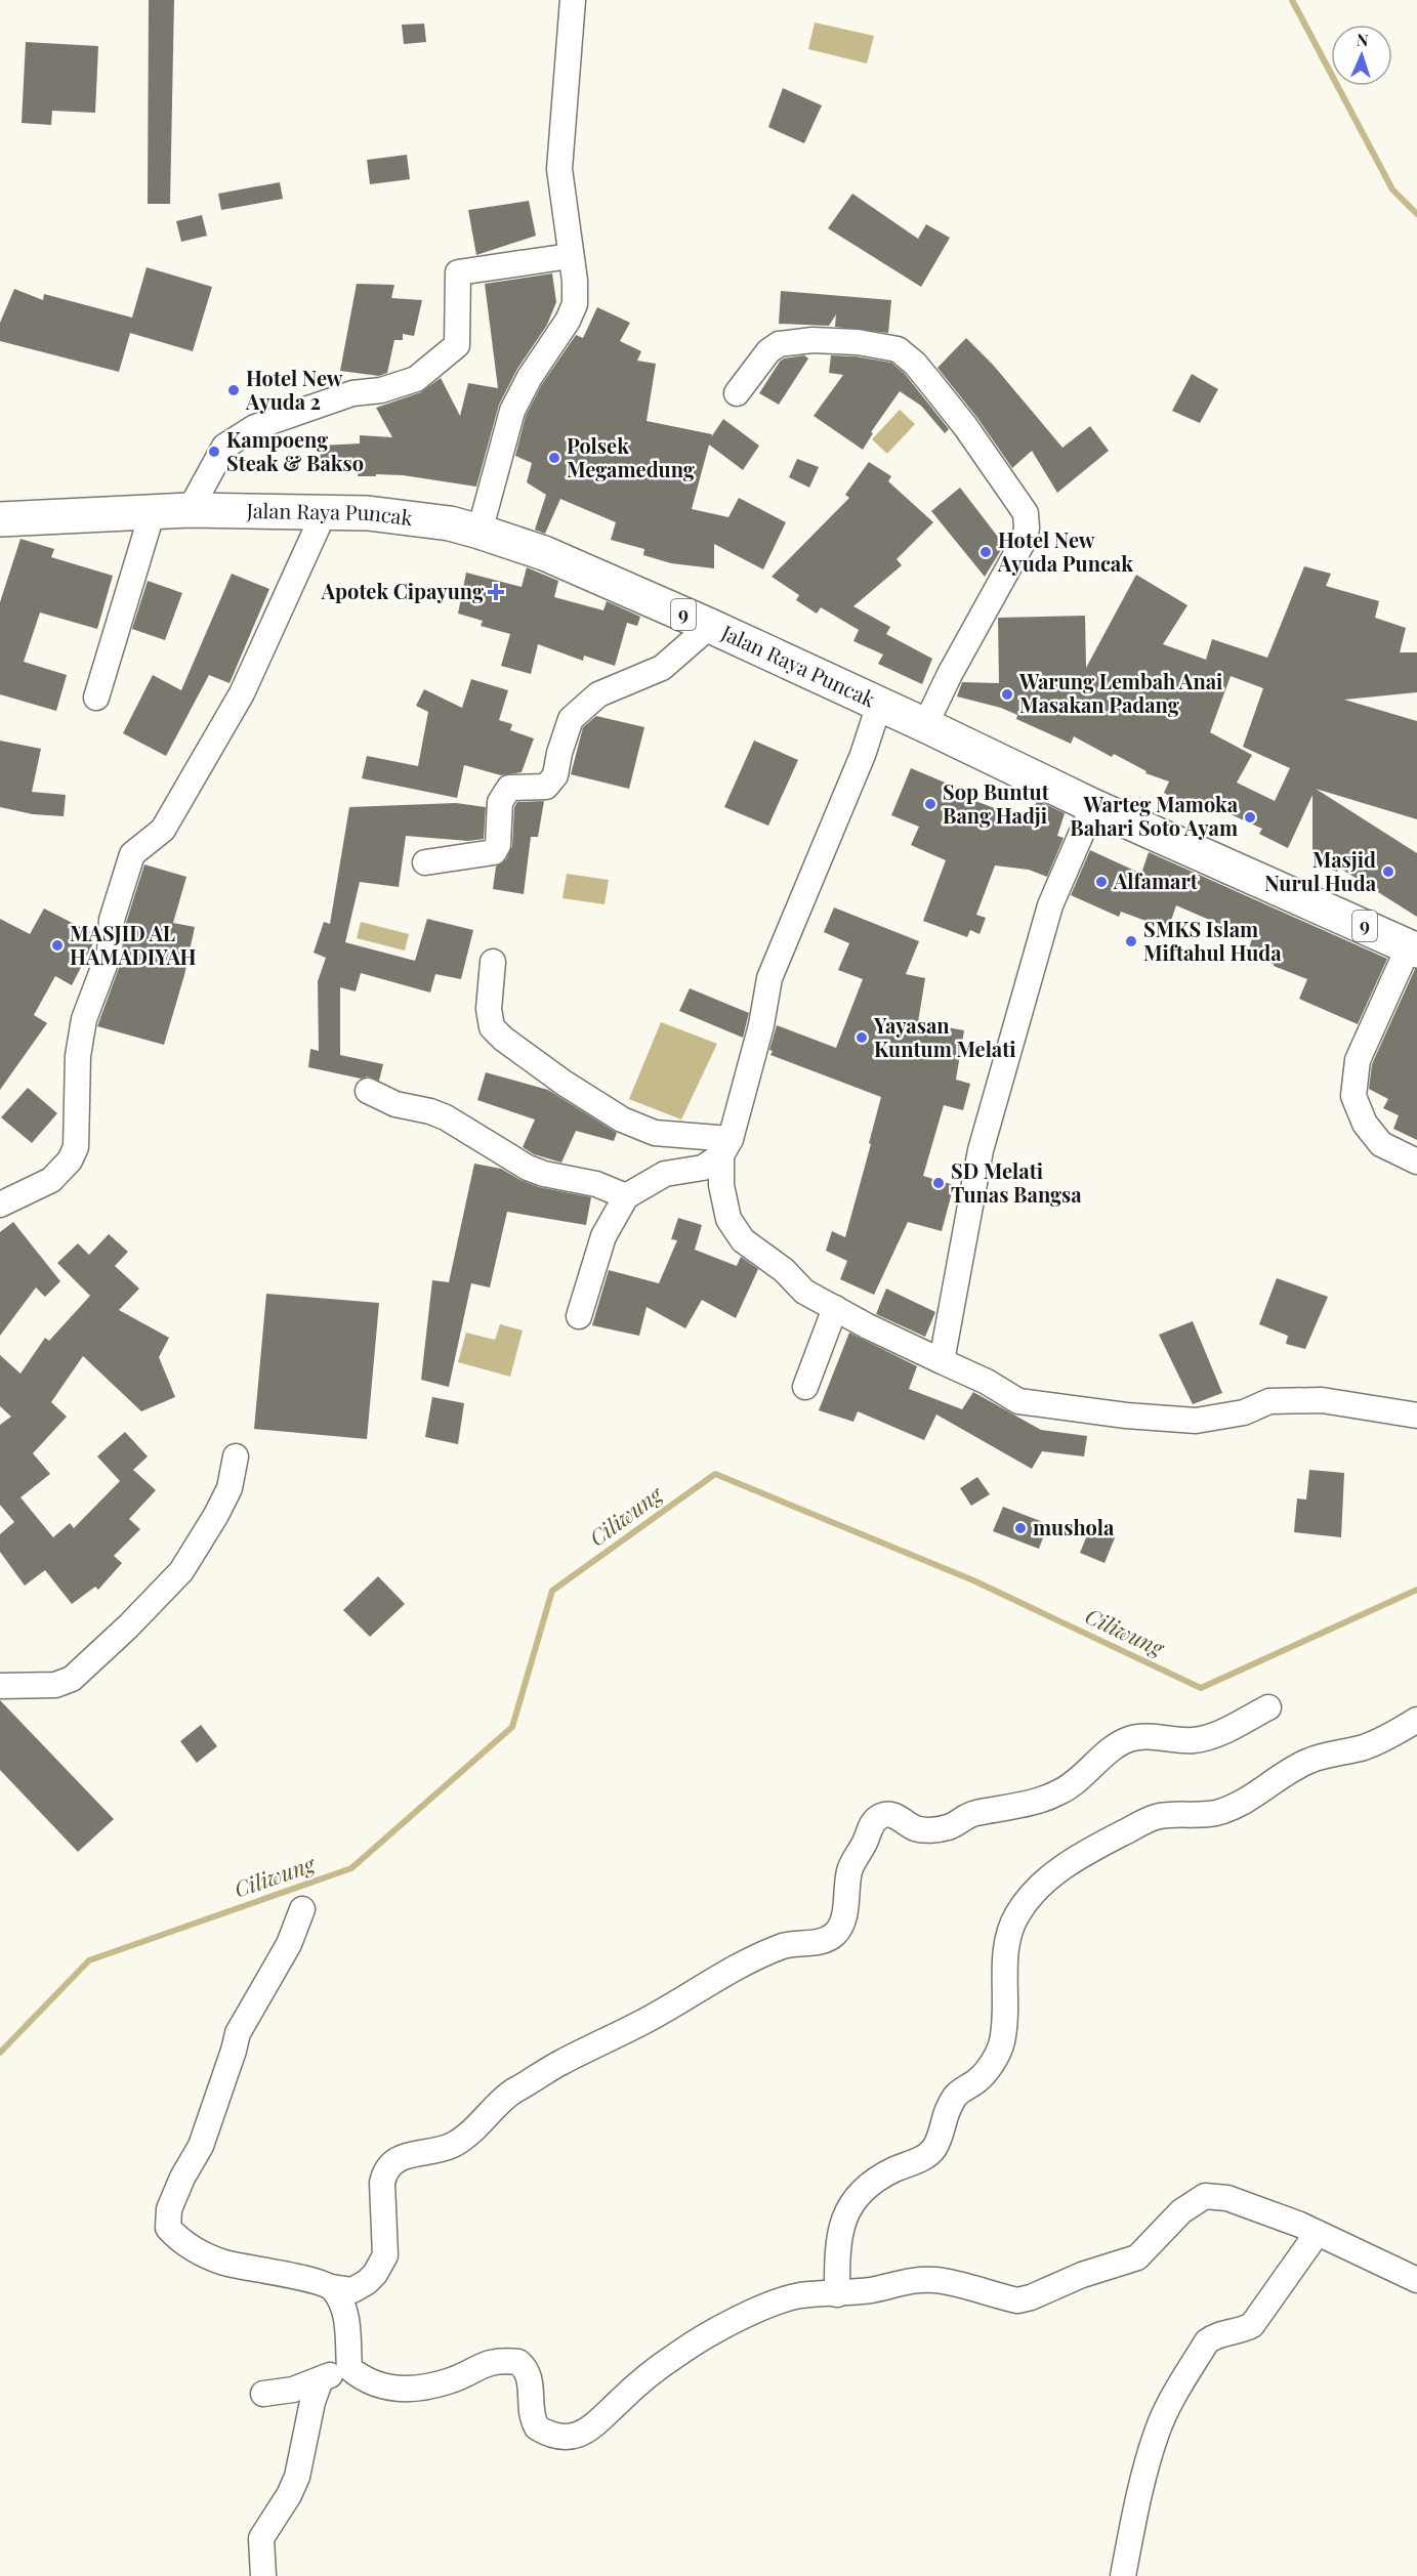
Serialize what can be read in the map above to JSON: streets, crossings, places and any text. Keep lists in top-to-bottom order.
{
  "streets": {
    "highway": ["Jalan Raya Puncak", "9"]
  },
  "water": ["Ciliwung"],
  "places": {
    "other": [
      "Hotel New Ayuda 2",
      "Kampoeng Steak & Bakso",
      "Polsek Megamedung",
      "Hotel New Ayuda Puncak",
      "Warung Lembah Anai Masakan Padang",
      "Sop Buntut Bang Hadji",
      "Warteg Mamoka Bahari Soto Ayam",
      "Masjid Nurul Huda",
      "Alfamart",
      "SMKS Islam Miftahul Huda",
      "MASJID AL HAMADIYAH",
      "Yayasan Kuntum Melati",
      "SD Melati Tunas Bangsa",
      "mushola"
    ],
    "health": ["Apotek Cipayung"]
  },
  "north": "top"
}
